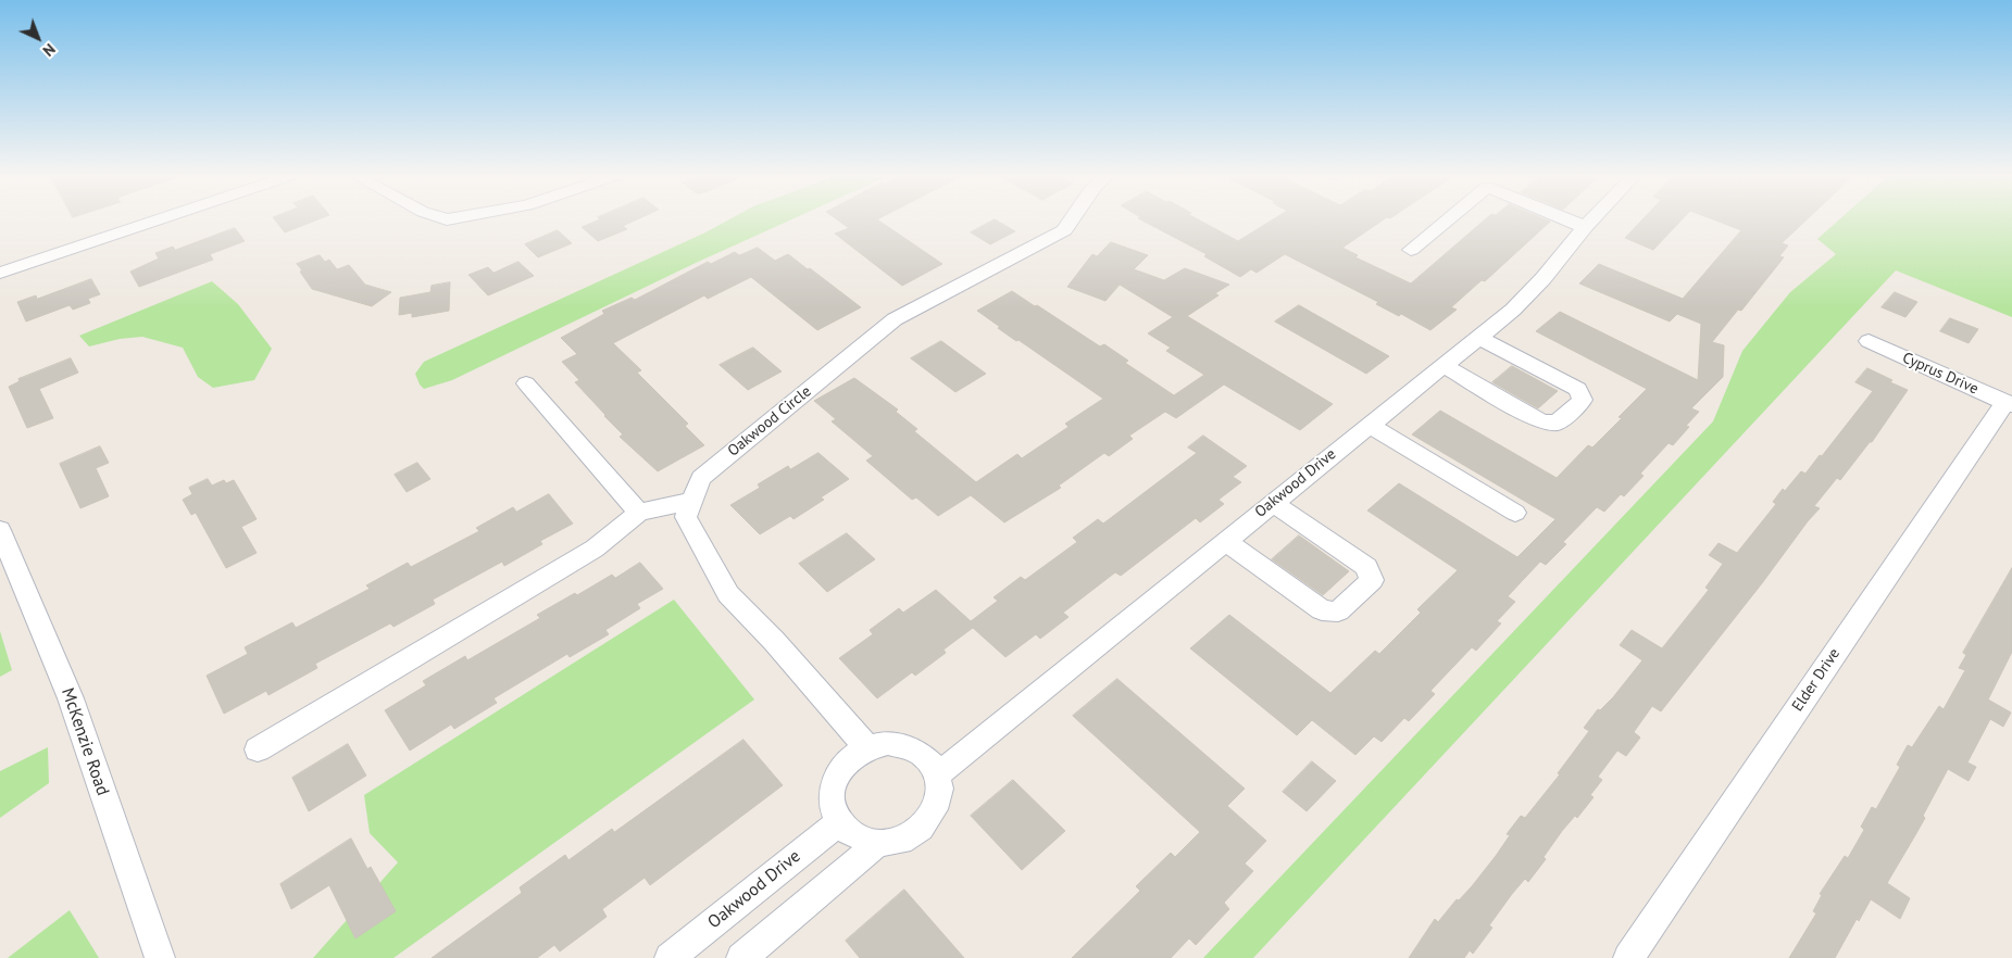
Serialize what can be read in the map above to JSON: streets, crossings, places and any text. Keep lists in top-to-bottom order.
{
  "streets": {
    "street": [
      "Cyprus Drive",
      "Oakwood Circle",
      "Oakwood Drive",
      "Elder Drive",
      "McKenzie Road"
    ]
  },
  "crossings": [
    ["Cyprus Drive", "Elder Drive"],
    ["Oakwood Circle", "Oakwood Drive"]
  ],
  "north": "bottom right"
}
